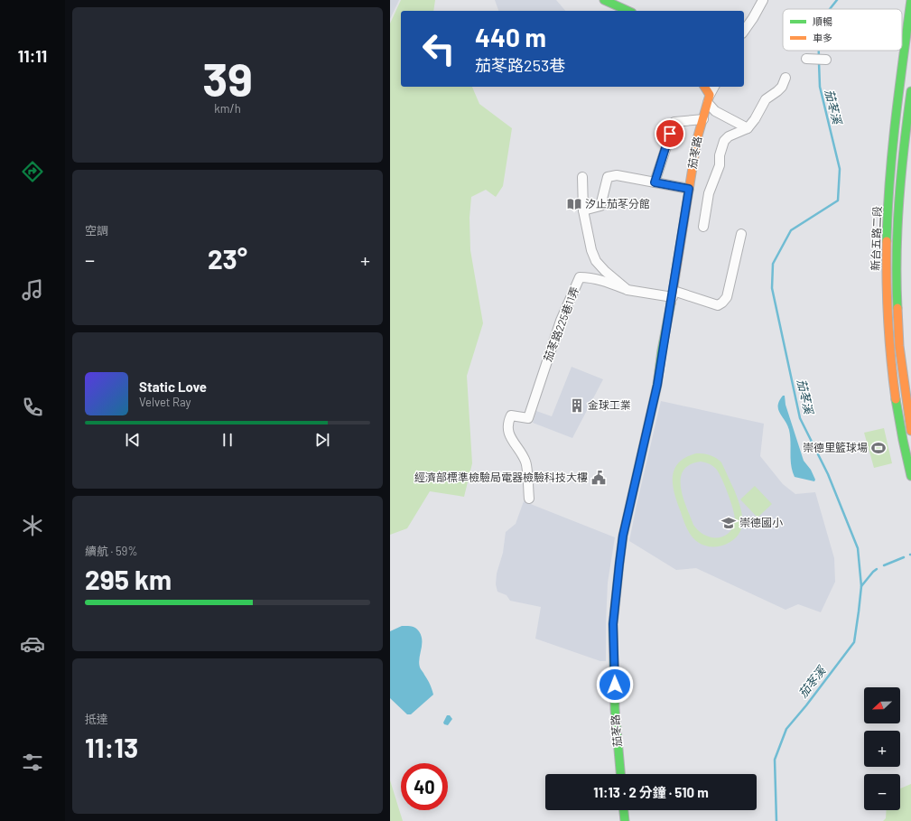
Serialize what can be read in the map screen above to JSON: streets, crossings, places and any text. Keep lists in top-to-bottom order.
{
  "streets": {
    "main road": ["茄苳路", "新台五路二段"],
    "street": ["茄苳路225巷11弄"]
  },
  "water": ["茄苳溪"],
  "places": {
    "library": ["汐止茄苳分館"],
    "building": ["金球工業"],
    "sports": ["崇德里籃球場"],
    "public building": ["經濟部標準檢驗局電器檢驗科技大樓"],
    "school or university": ["崇德國小"]
  },
  "legend": ["順暢", "車多"],
  "north": "left",
  "page": {
    "tabs": "11:11",
    "tile": [
      ["39", "km/h"],
      "空調",
      ["續航 · 59%", "295 km"],
      ["抵達", "11:13"]
    ],
    "turn": ["440 m", "茄苳路253巷"],
    "heat": ["−", "23°", "+"],
    "song": ["Static Love", "Velvet Ray"],
    "map_buttons": ["+", "−"],
    "limit": "40",
    "trip": "11:13 · 2 分鐘 · 510 m"
  }
}
